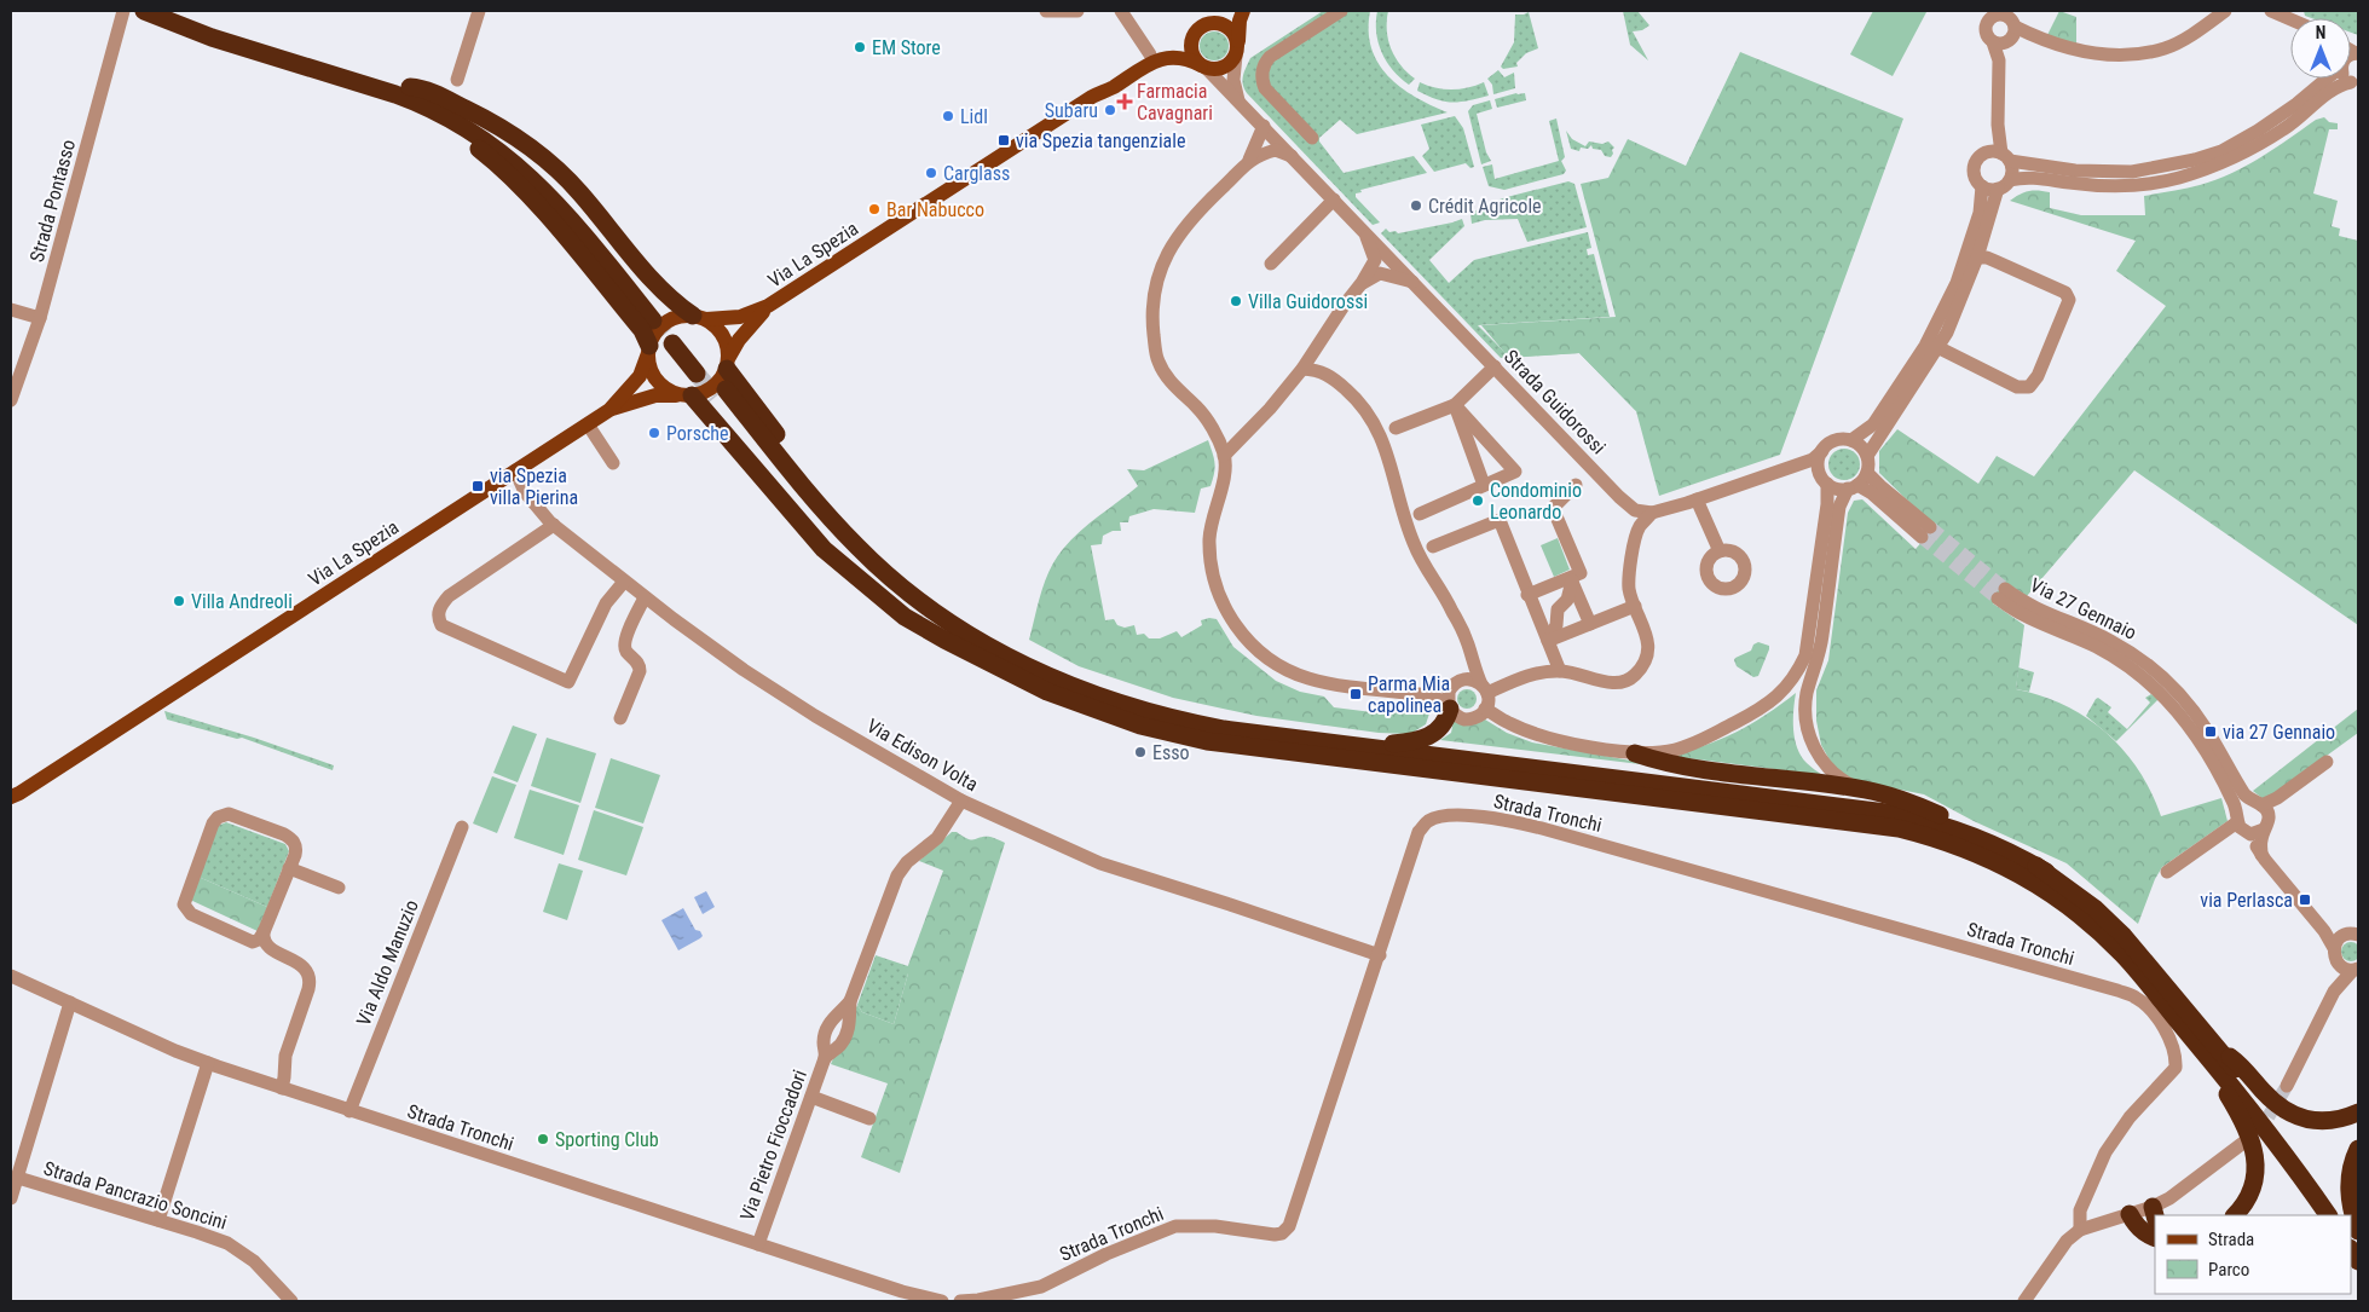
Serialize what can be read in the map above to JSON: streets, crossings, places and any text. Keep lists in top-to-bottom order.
{
  "streets": {
    "main road": ["Via La Spezia"],
    "street": [
      "Strada Pontasso",
      "Strada Guidorossi",
      "Via 27 Gennaio",
      "Via Edison Volta",
      "Strada Tronchi",
      "Via Aldo Manuzio",
      "Via Pietro Fioccadori",
      "Strada Pancrazio Soncini"
    ]
  },
  "crossings": [
    ["Via La Spezia", "Strada Guidorossi"],
    ["Via La Spezia", "Via Edison Volta"],
    ["Via Edison Volta", "Strada Tronchi"],
    ["Via Edison Volta", "Via Pietro Fioccadori"],
    ["Strada Tronchi", "Via Aldo Manuzio"],
    ["Strada Tronchi", "Via Pietro Fioccadori"]
  ],
  "places": {
    "other": [
      "EM Store",
      "Subaru",
      "Lidl",
      "Carglass",
      "Crédit Agricole",
      "Bar Nabucco",
      "Villa Guidorossi",
      "Porsche",
      "Condominio Leonardo",
      "Villa Andreoli",
      "Esso",
      "Sporting Club"
    ],
    "health": ["Farmacia Cavagnari"],
    "transit": [
      "via Spezia tangenziale",
      "via Spezia villa Pierina",
      "Parma Mia capolinea",
      "via 27 Gennaio",
      "via Perlasca"
    ]
  },
  "legend": ["Strada", "Parco"],
  "north": "top"
}
